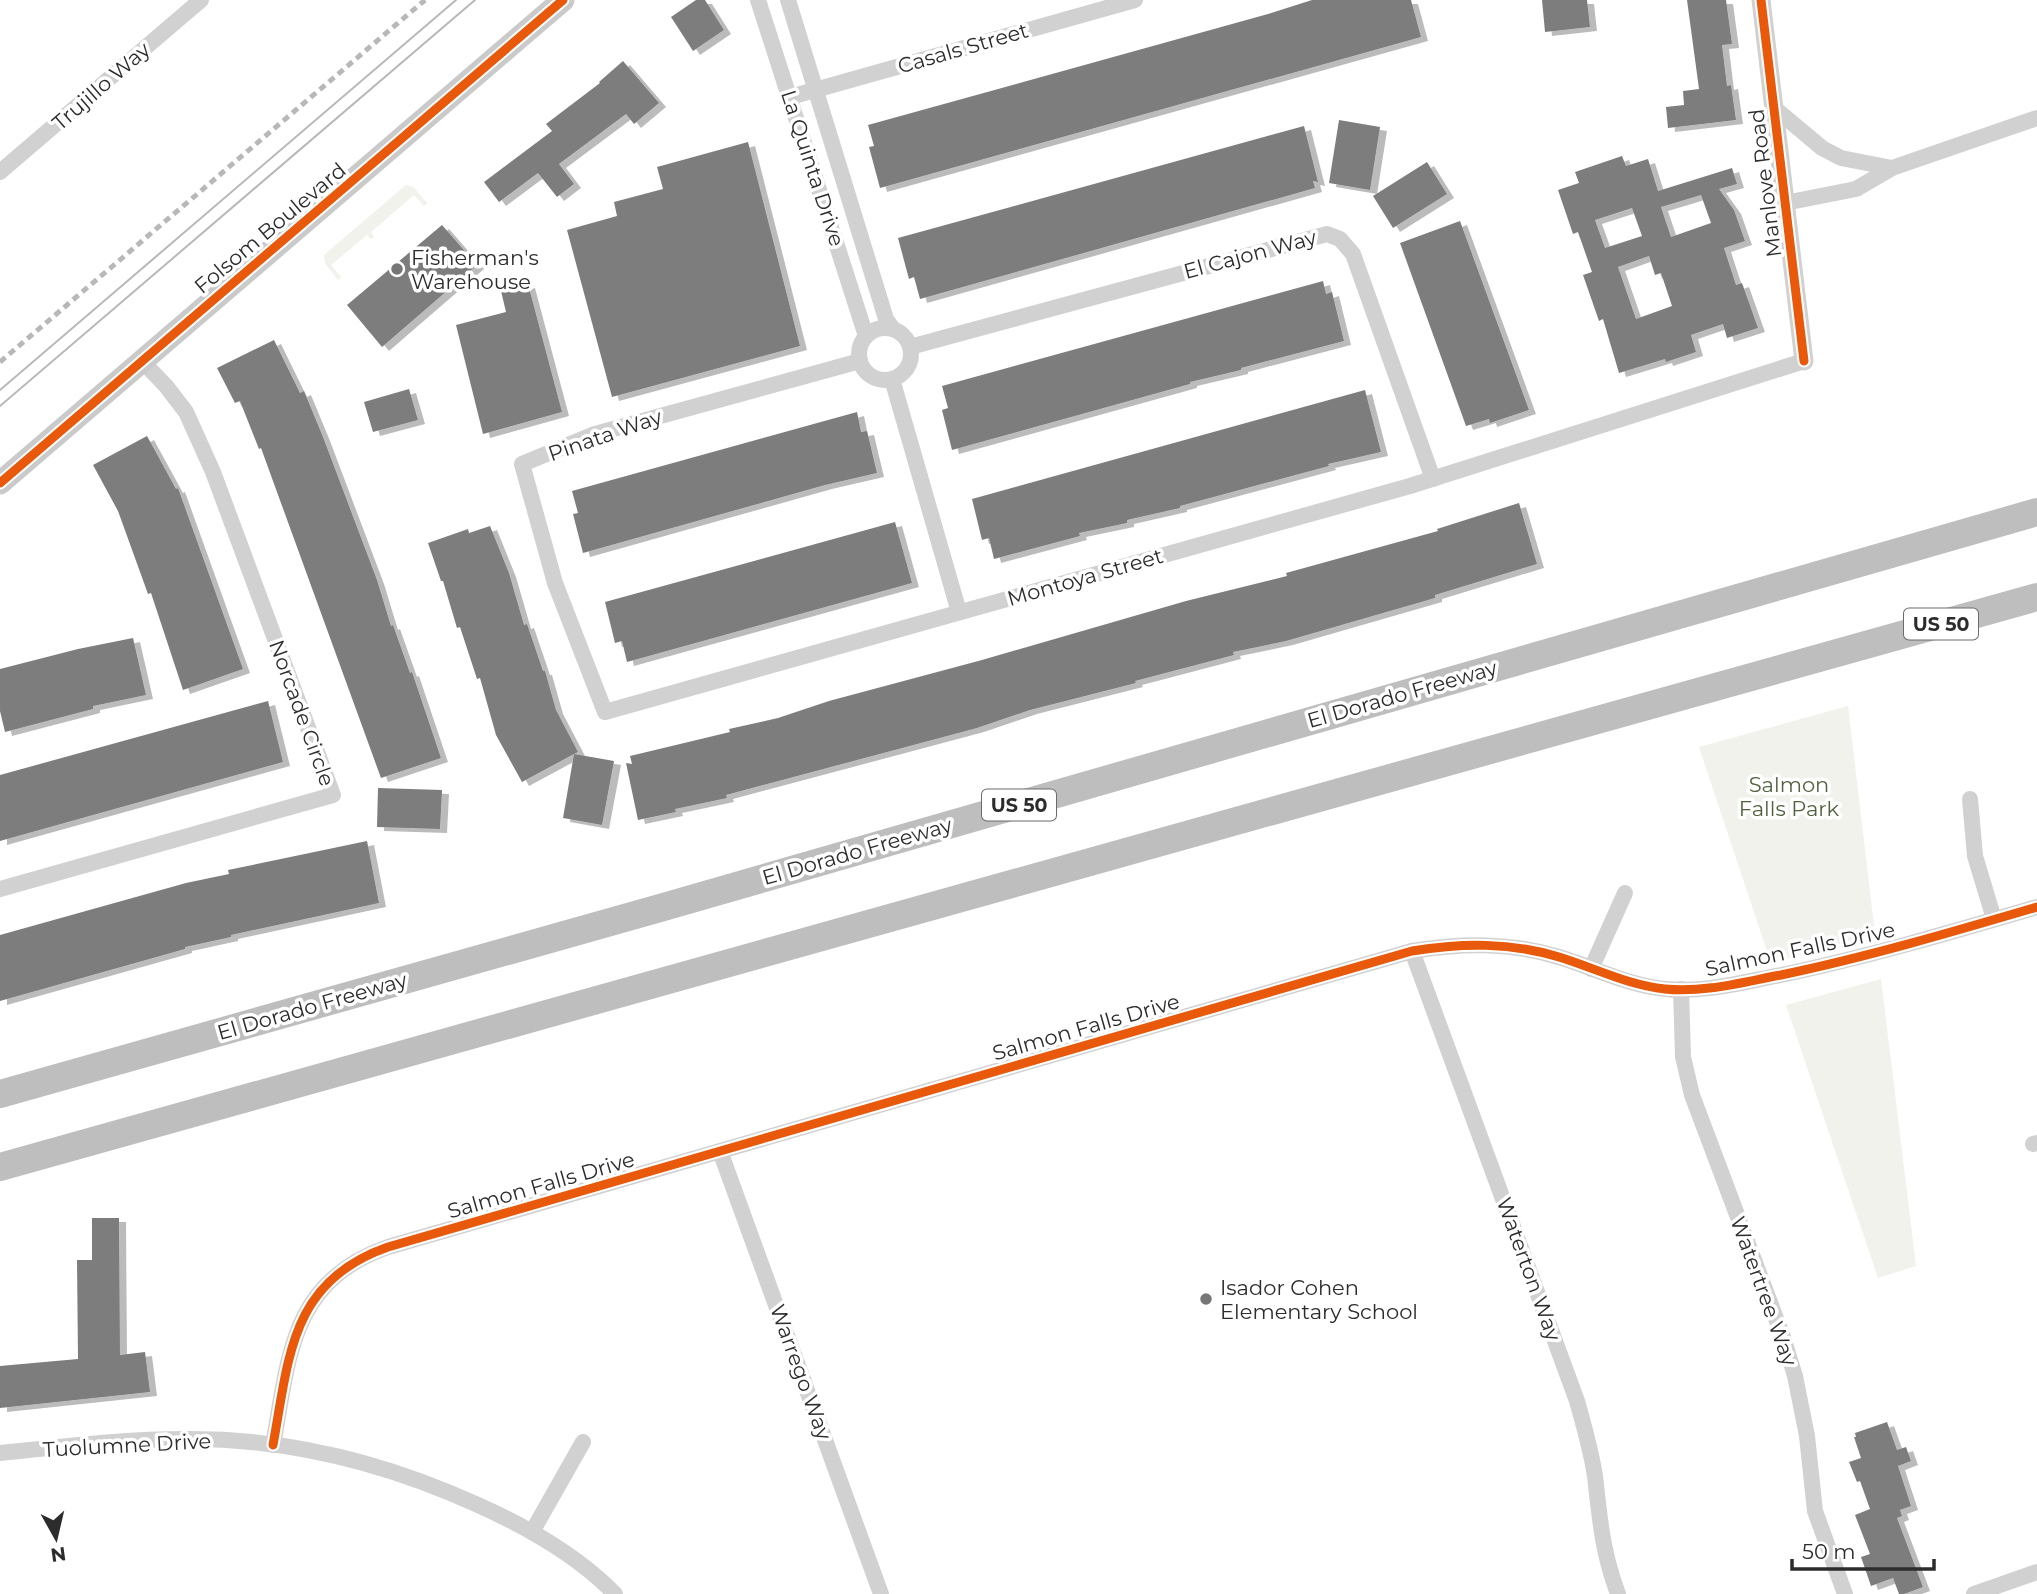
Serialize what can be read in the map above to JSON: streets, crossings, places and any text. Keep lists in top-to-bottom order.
{
  "streets": {
    "highway": ["US 50", "El Dorado Freeway"],
    "main road": ["Folsom Boulevard"],
    "street": [
      "Casals Street",
      "Trujillo Way",
      "La Quinta Drive",
      "Manlove Road",
      "El Cajon Way",
      "Pinata Way",
      "Montoya Street",
      "Norcade Circle",
      "Salmon Falls Drive",
      "Waterton Way",
      "Watertree Way",
      "Warrego Way",
      "Tuolumne Drive"
    ]
  },
  "crossings": [
    ["Casals Street", "La Quinta Drive"],
    ["La Quinta Drive", "El Cajon Way"],
    ["La Quinta Drive", "Pinata Way"],
    ["Manlove Road", "Montoya Street"],
    ["Folsom Boulevard", "Norcade Circle"],
    ["El Cajon Way", "Pinata Way"],
    ["El Cajon Way", "Montoya Street"],
    ["Pinata Way", "Montoya Street"],
    ["Salmon Falls Drive", "Waterton Way"],
    ["Salmon Falls Drive", "Watertree Way"],
    ["Salmon Falls Drive", "Warrego Way"],
    ["Salmon Falls Drive", "Tuolumne Drive"]
  ],
  "parks": ["Salmon Falls Park"],
  "places": ["Fisherman's Warehouse", "Isador Cohen Elementary School"],
  "scale_bar": "50 m",
  "north": "bottom"
}
